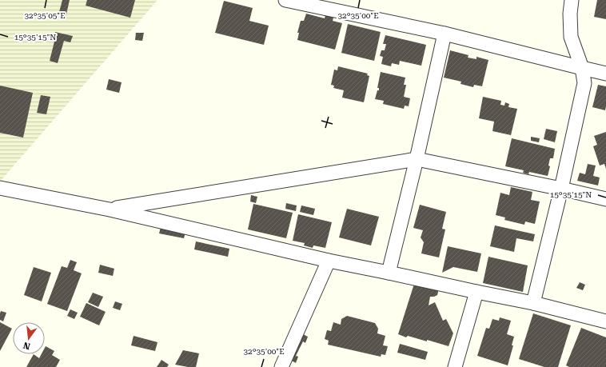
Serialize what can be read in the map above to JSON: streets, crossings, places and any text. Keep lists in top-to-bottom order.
{
  "north": "bottom",
  "coordinates": ["32°35'05\"E", "32°35'00\"E", "15°35'15\"N"]
}
